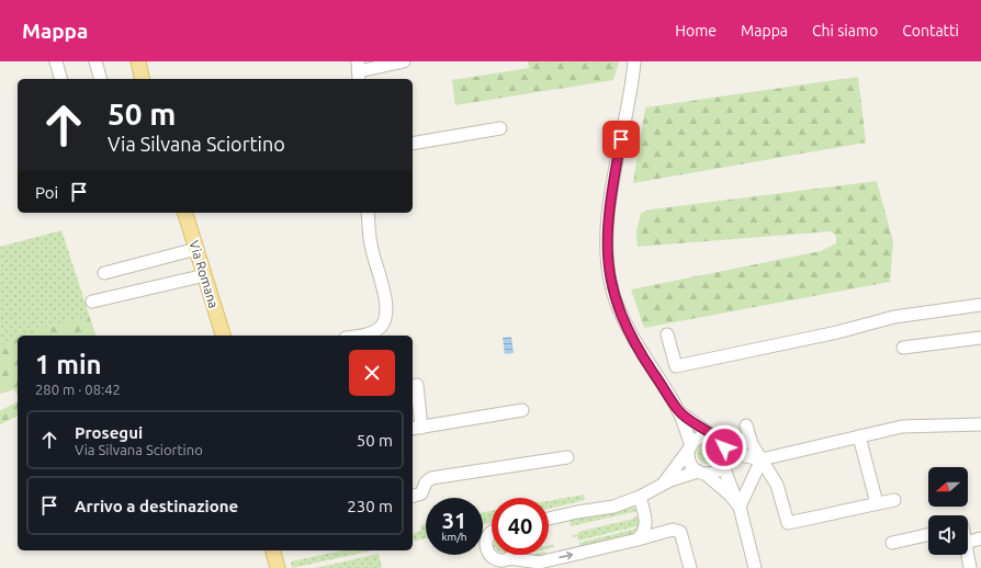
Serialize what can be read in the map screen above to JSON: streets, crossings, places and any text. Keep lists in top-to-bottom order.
{
  "streets": {
    "main road": ["Via Romana"]
  },
  "north": "left",
  "page": {
    "header": "Mappa",
    "nav": [
      "Home",
      "Mappa",
      "Chi siamo",
      "Contatti"
    ],
    "turn": ["50 m", "Via Silvana Sciortino"],
    "then": "Poi",
    "heading": ["1 min", "280 m · 08:42"],
    "list": [
      {
        "name": "Prosegui",
        "note": "Via Silvana Sciortino",
        "value": "50 m"
      },
      {
        "name": "Arrivo a destinazione",
        "value": "230 m"
      }
    ],
    "speed": "31 km/h",
    "limit": "40"
  }
}
